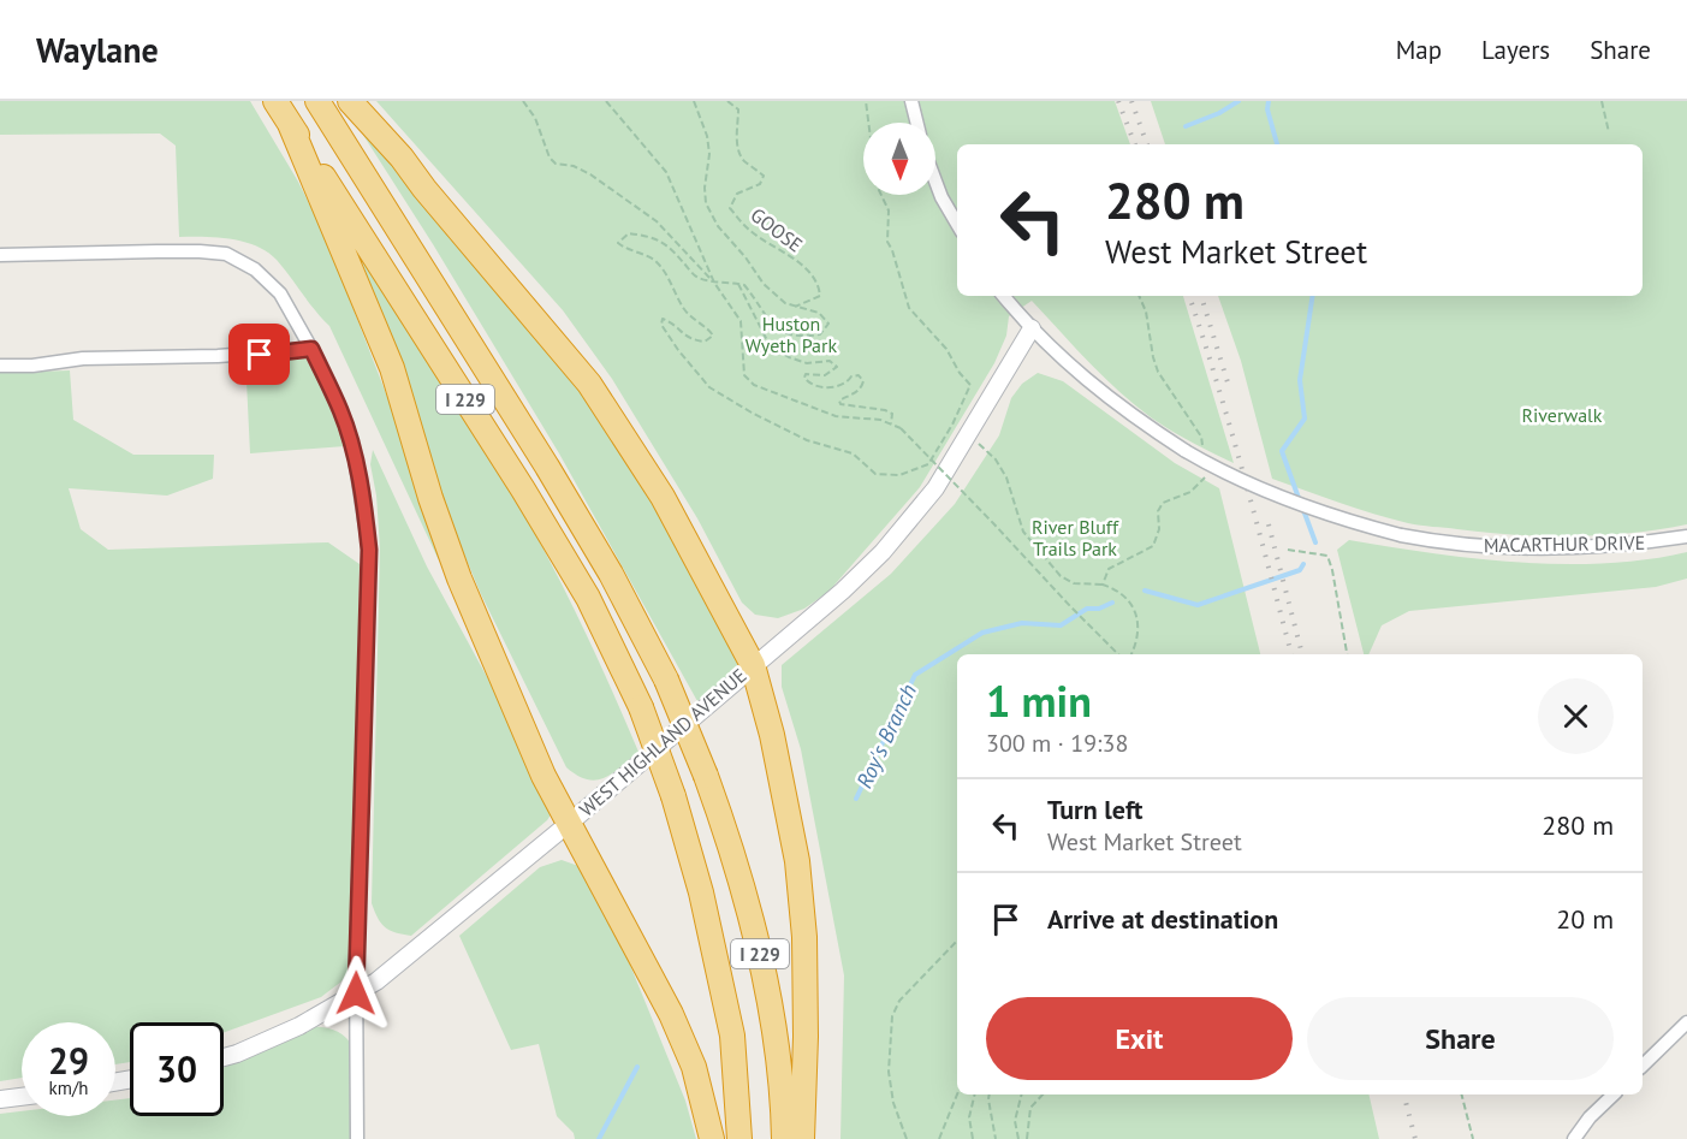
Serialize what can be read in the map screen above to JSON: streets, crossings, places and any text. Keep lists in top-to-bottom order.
{
  "streets": {
    "highway": ["I 229"],
    "street": ["MACARTHUR DRIVE", "WEST HIGHLAND AVENUE"],
    "path": ["GOOSE"]
  },
  "crossings": [
    ["MACARTHUR DRIVE", "WEST HIGHLAND AVENUE"]
  ],
  "water": ["Roy's Branch"],
  "parks": ["Huston Wyeth Park", "Riverwalk", "River Bluff Trails Park"],
  "north": "bottom",
  "page": {
    "header": "Waylane",
    "nav": ["Map", "Layers", "Share"],
    "turn": ["280 m", "West Market Street"],
    "heading": ["1 min", "300 m · 19:38"],
    "list": [
      {
        "name": "Turn left",
        "note": "West Market Street",
        "value": "280 m"
      },
      {
        "name": "Arrive at destination",
        "value": "20 m"
      }
    ],
    "buttons": ["Exit", "Share"],
    "speed": "29 km/h",
    "limit": "30"
  }
}
